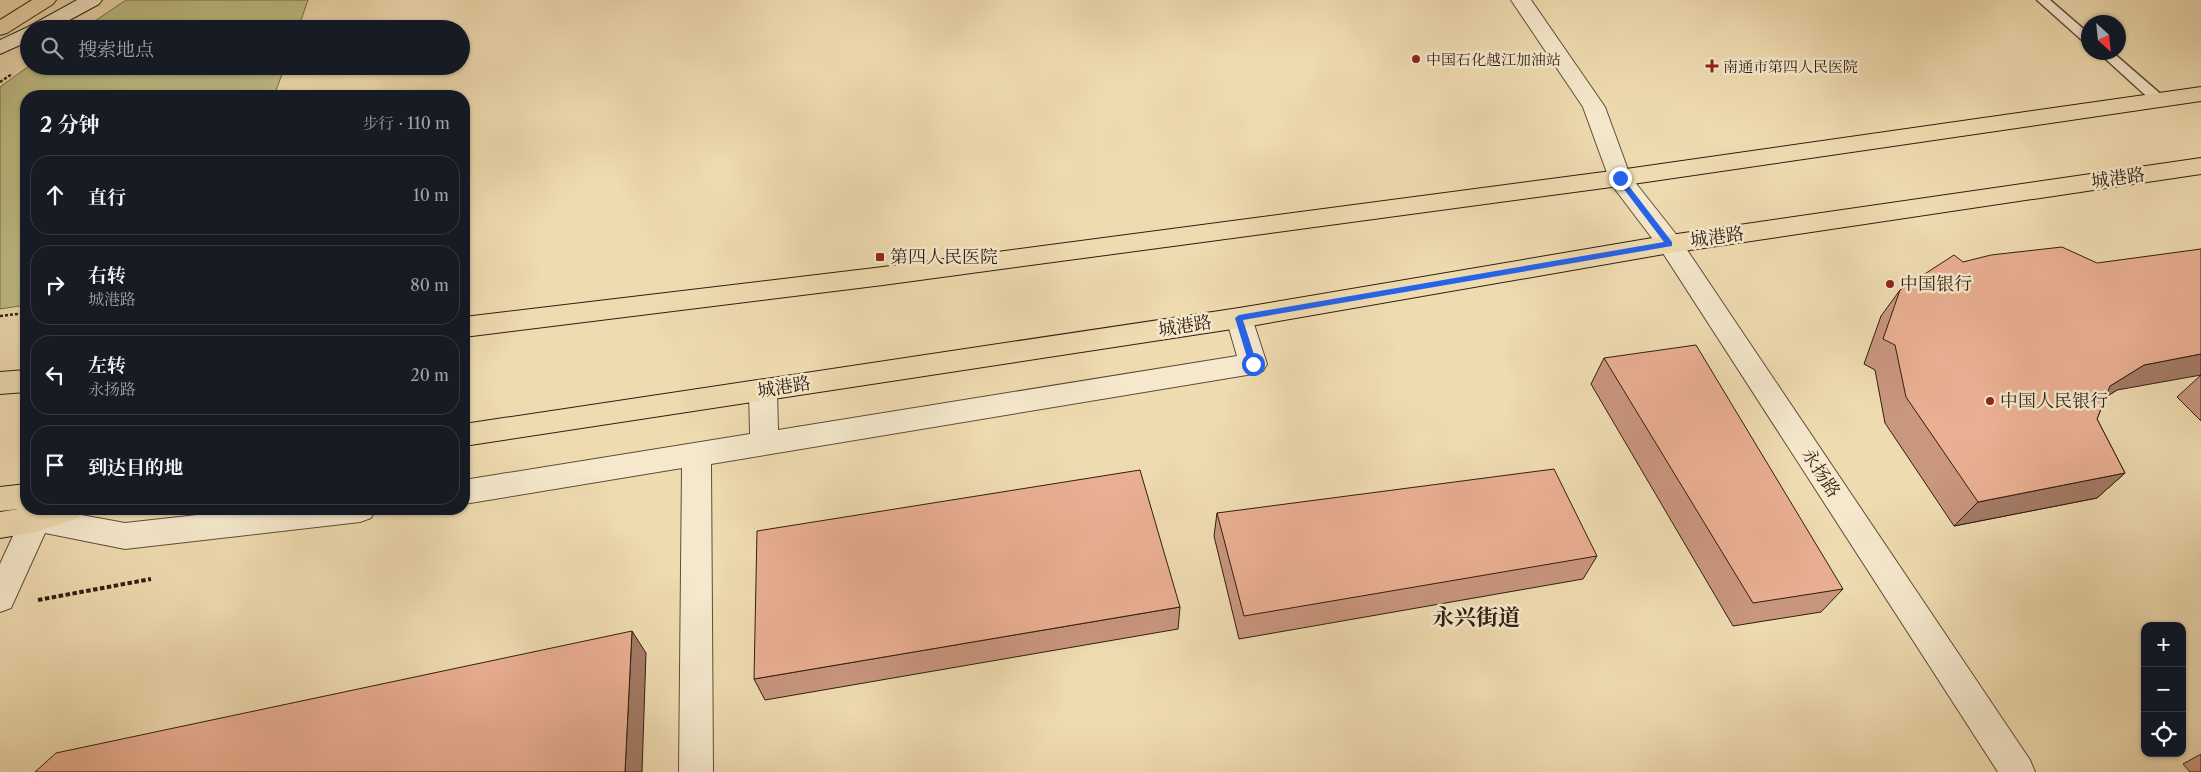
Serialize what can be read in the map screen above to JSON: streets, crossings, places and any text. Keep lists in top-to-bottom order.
{
  "streets": {
    "main road": ["城港路"],
    "street": ["永扬路"]
  },
  "crossings": [
    ["城港路", "永扬路"]
  ],
  "districts": ["永兴街道"],
  "places": {
    "other": ["中国石化越江加油站", "中国银行", "中国人民银行"],
    "health": ["南通市第四人民医院"],
    "transit": ["第四人民医院"]
  },
  "north": "bottom right",
  "page": {
    "search": "搜索地点",
    "heading": ["2 分钟", "步行 · 110 m"],
    "list": [
      ["直行", "10 m"],
      ["右转", "城港路", "80 m"],
      ["左转", "永扬路", "20 m"],
      "到达目的地"
    ],
    "map_buttons": ["+", "−"]
  }
}
